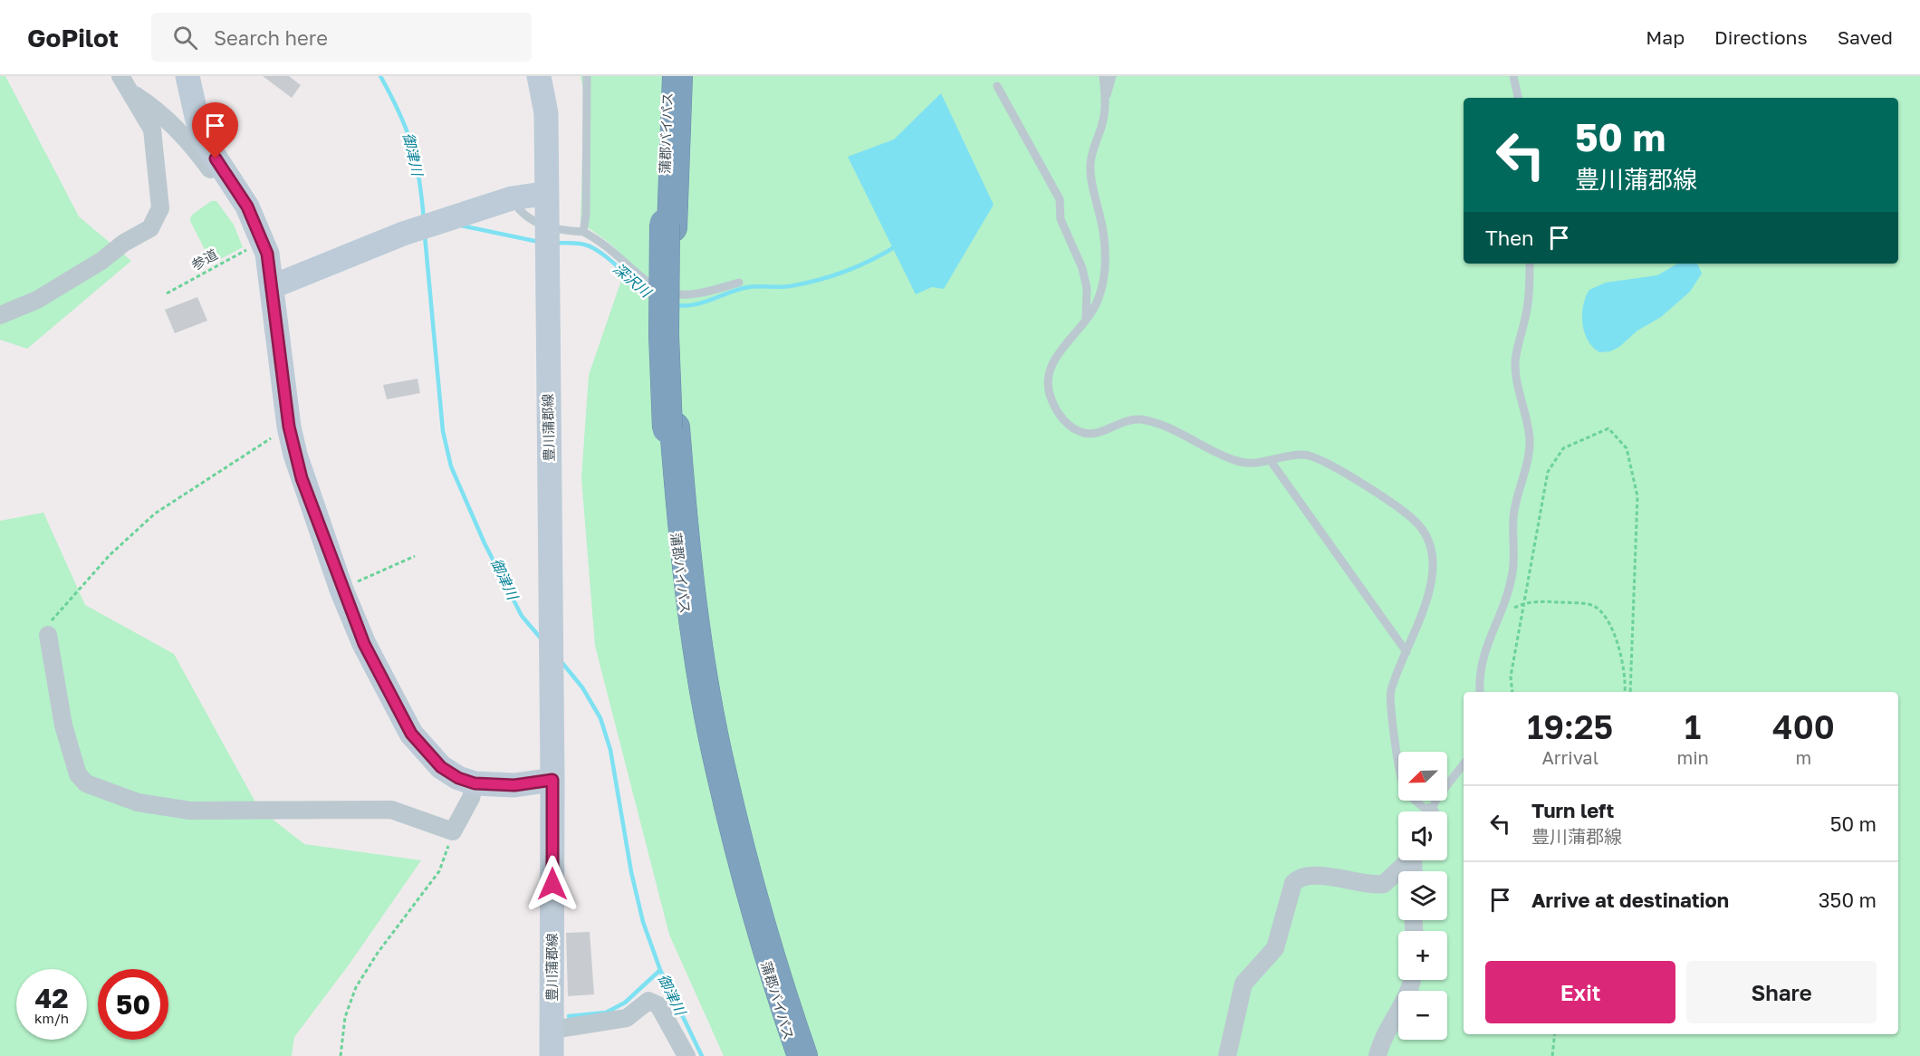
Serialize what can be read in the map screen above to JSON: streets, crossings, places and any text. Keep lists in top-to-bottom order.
{
  "streets": {
    "highway": ["蒲郡バイパス"],
    "main road": ["豊川蒲郡線"],
    "path": ["参道"]
  },
  "water": ["御津川", "深沢川"],
  "north": "bottom left",
  "page": {
    "header": "GoPilot",
    "search": "Search here",
    "nav": ["Map", "Directions", "Saved"],
    "turn": ["50 m", "豊川蒲郡線"],
    "then": "Then",
    "eta": [
      "19:25",
      "Arrival",
      "1",
      "min",
      "400",
      "m"
    ],
    "map_buttons": ["+", "−"],
    "list": [
      {
        "name": "Turn left",
        "note": "豊川蒲郡線",
        "value": "50 m"
      },
      {
        "name": "Arrive at destination",
        "value": "350 m"
      }
    ],
    "buttons": ["Exit", "Share"],
    "speed": "42 km/h",
    "limit": "50"
  }
}
